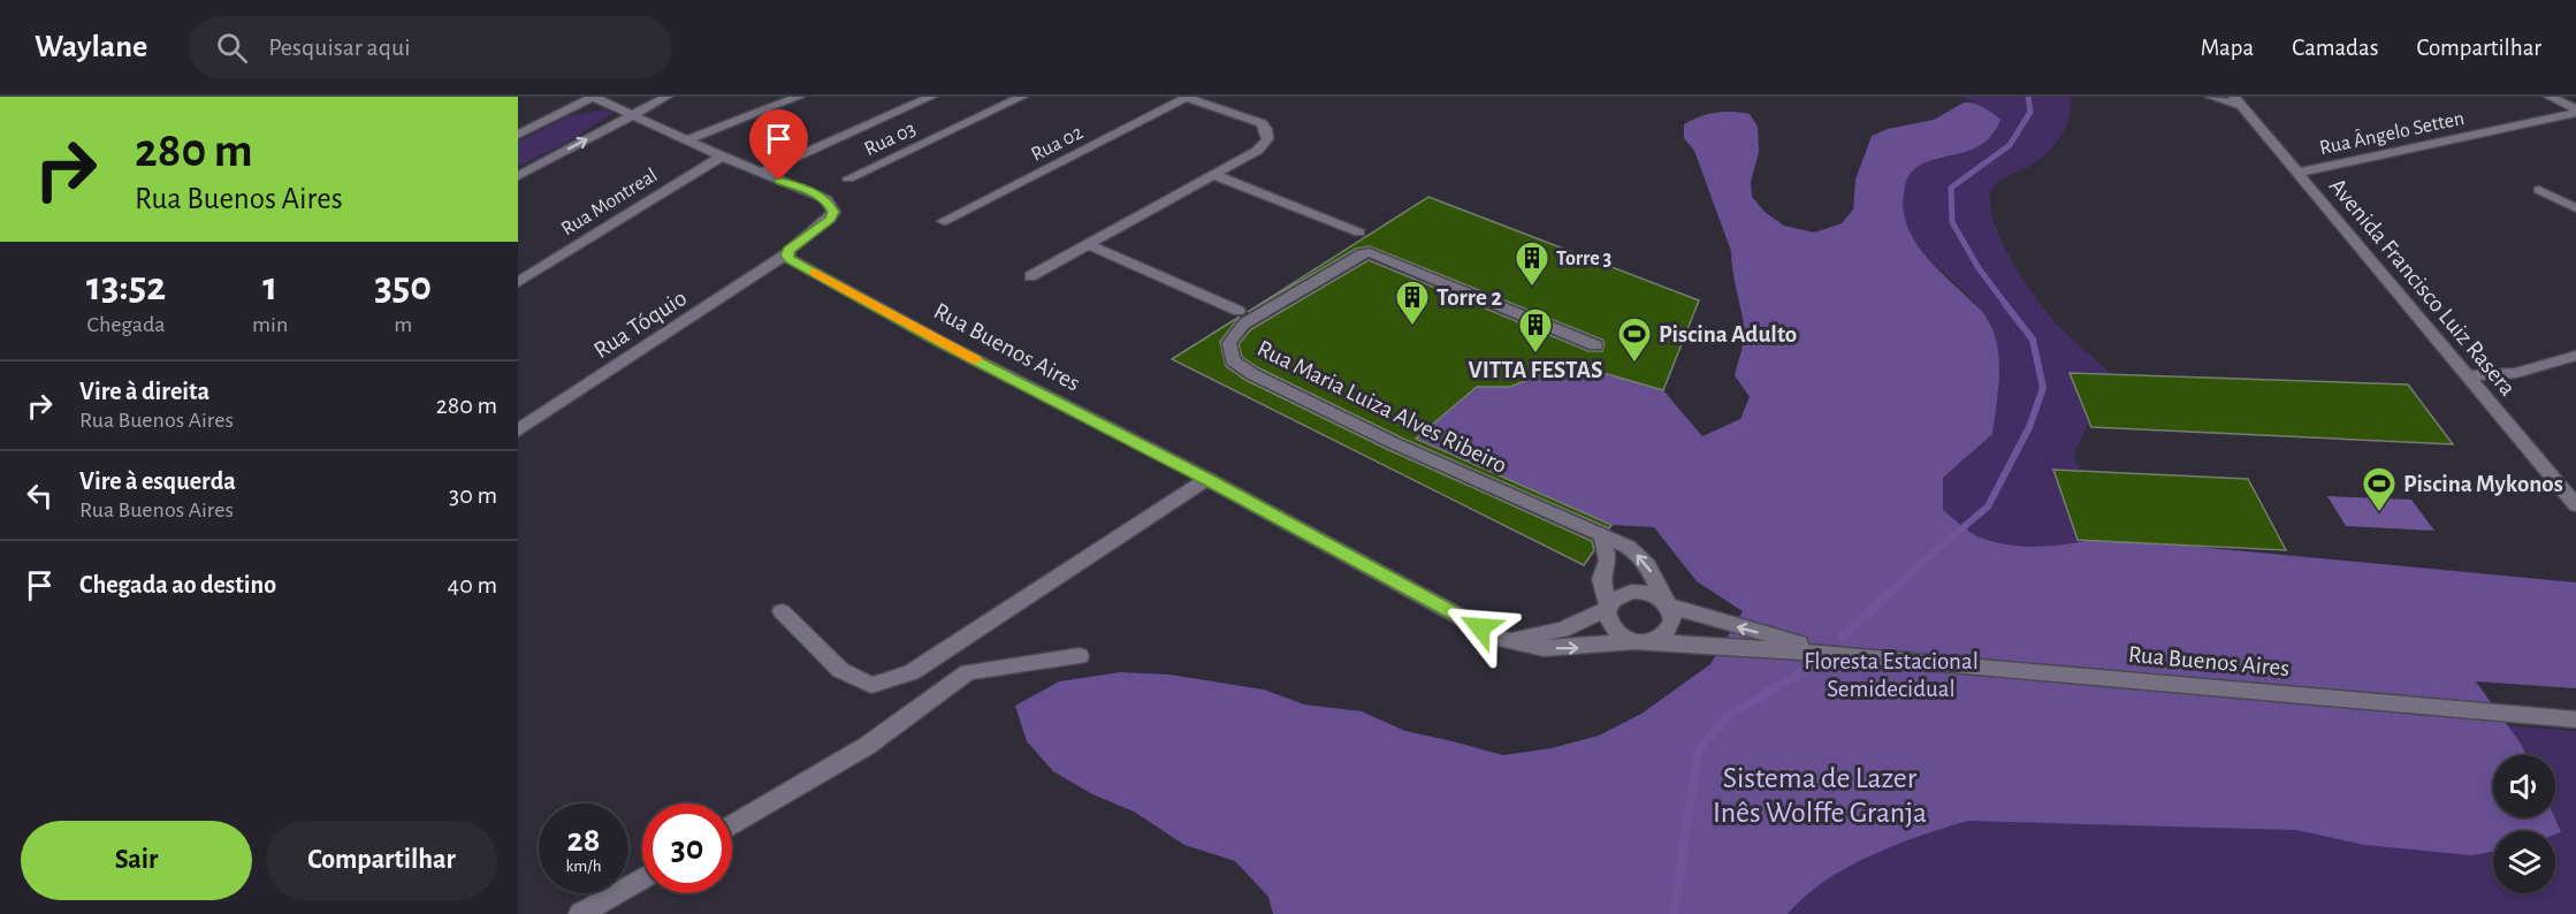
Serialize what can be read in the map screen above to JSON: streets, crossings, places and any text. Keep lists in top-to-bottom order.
{
  "streets": {
    "street": [
      "Rua Ângelo Setten",
      "Rua 03",
      "Rua 02",
      "Rua Montreal",
      "Avenida Francisco Luiz Rasera",
      "Rua Tóquio",
      "Rua Buenos Aires",
      "Rua Maria Luiza Alves Ribeiro"
    ]
  },
  "crossings": [
    ["Rua Ângelo Setten", "Avenida Francisco Luiz Rasera"],
    ["Rua Tóquio", "Rua Buenos Aires"]
  ],
  "parks": ["Floresta Estacional Semidecidual", "Sistema de Lazer Inês Wolffe Granja"],
  "places": {
    "building": ["Torre 3", "Torre 2", "VITTA FESTAS"],
    "sports": ["Piscina Adulto", "Piscina Mykonos"]
  },
  "page": {
    "header": "Waylane",
    "search": "Pesquisar aqui",
    "nav": ["Mapa", "Camadas", "Compartilhar"],
    "turn": ["280 m", "Rua Buenos Aires"],
    "eta": [
      "13:52",
      "Chegada",
      "1",
      "min",
      "350",
      "m"
    ],
    "list": [
      {
        "name": "Vire à direita",
        "note": "Rua Buenos Aires",
        "value": "280 m"
      },
      {
        "name": "Vire à esquerda",
        "note": "Rua Buenos Aires",
        "value": "30 m"
      },
      {
        "name": "Chegada ao destino",
        "value": "40 m"
      }
    ],
    "speed": "28 km/h",
    "limit": "30",
    "buttons": ["Sair", "Compartilhar"]
  }
}
